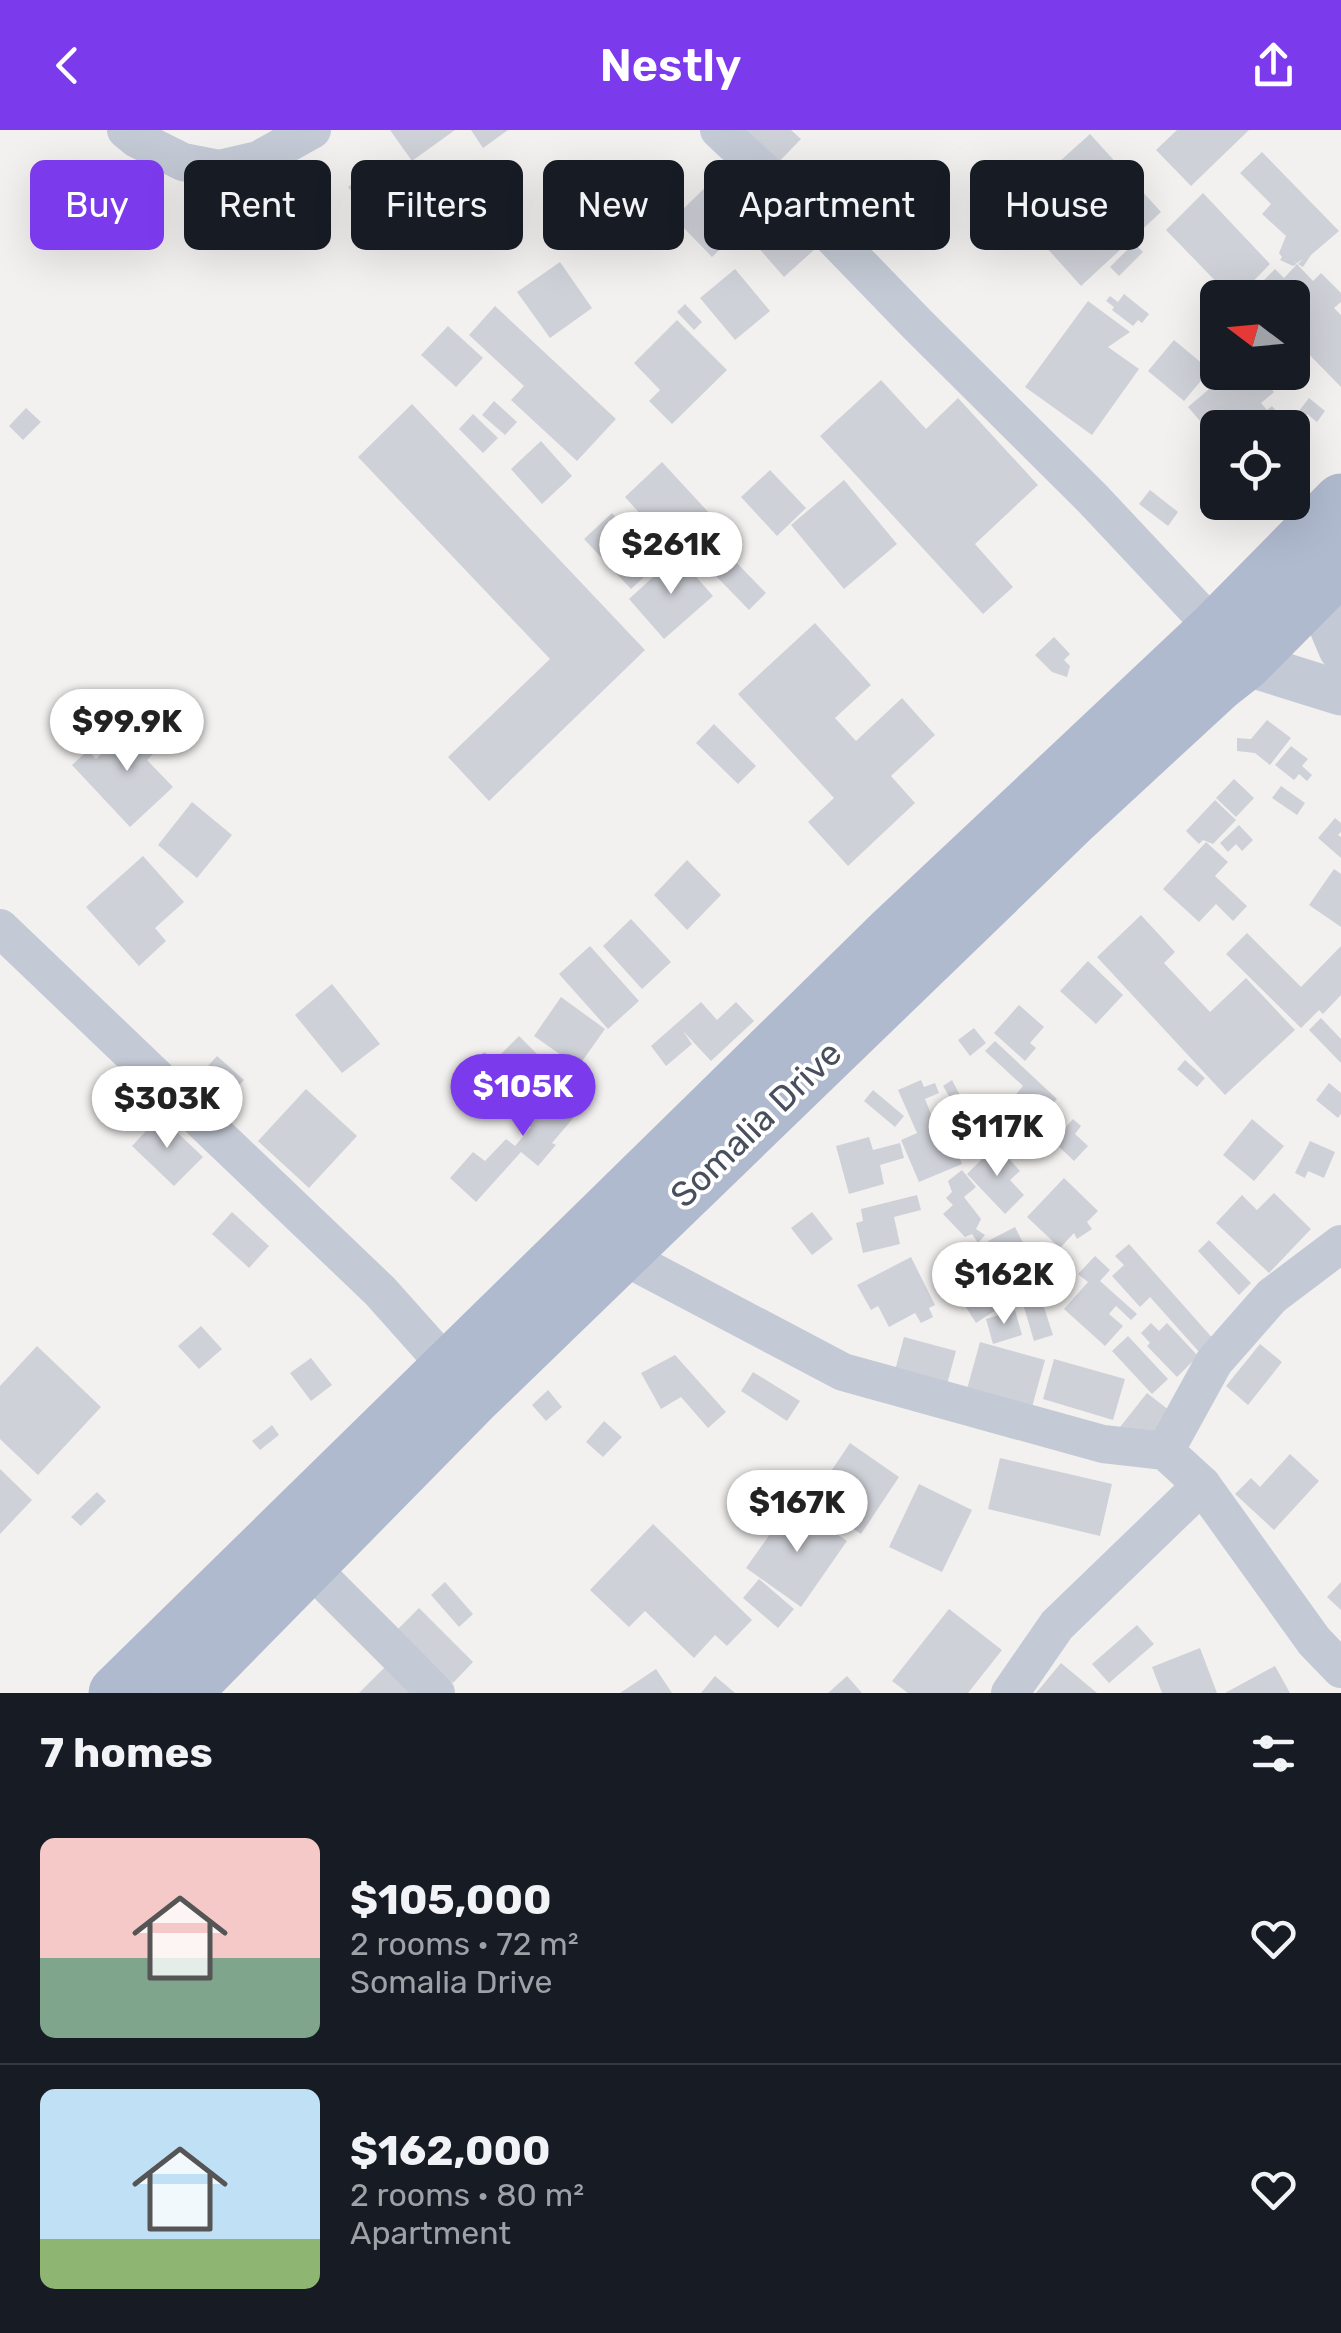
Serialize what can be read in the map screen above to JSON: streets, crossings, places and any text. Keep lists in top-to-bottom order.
{
  "streets": {
    "main road": ["Somalia Drive"]
  },
  "north": "left",
  "page": {
    "header": "Nestly",
    "chip": [
      "Buy",
      "Rent",
      "Filters",
      "New",
      "Apartment",
      "House"
    ],
    "price": [
      "$261K",
      "$99.9K",
      "$105K",
      "$303K",
      "$117K",
      "$162K",
      "$167K"
    ],
    "heading": "7 homes",
    "list": [
      {
        "name": "$105,000",
        "note": "2 rooms · 72 m² · Somalia Drive"
      },
      {
        "name": "$162,000",
        "note": "2 rooms · 80 m² · Apartment"
      }
    ]
  }
}
